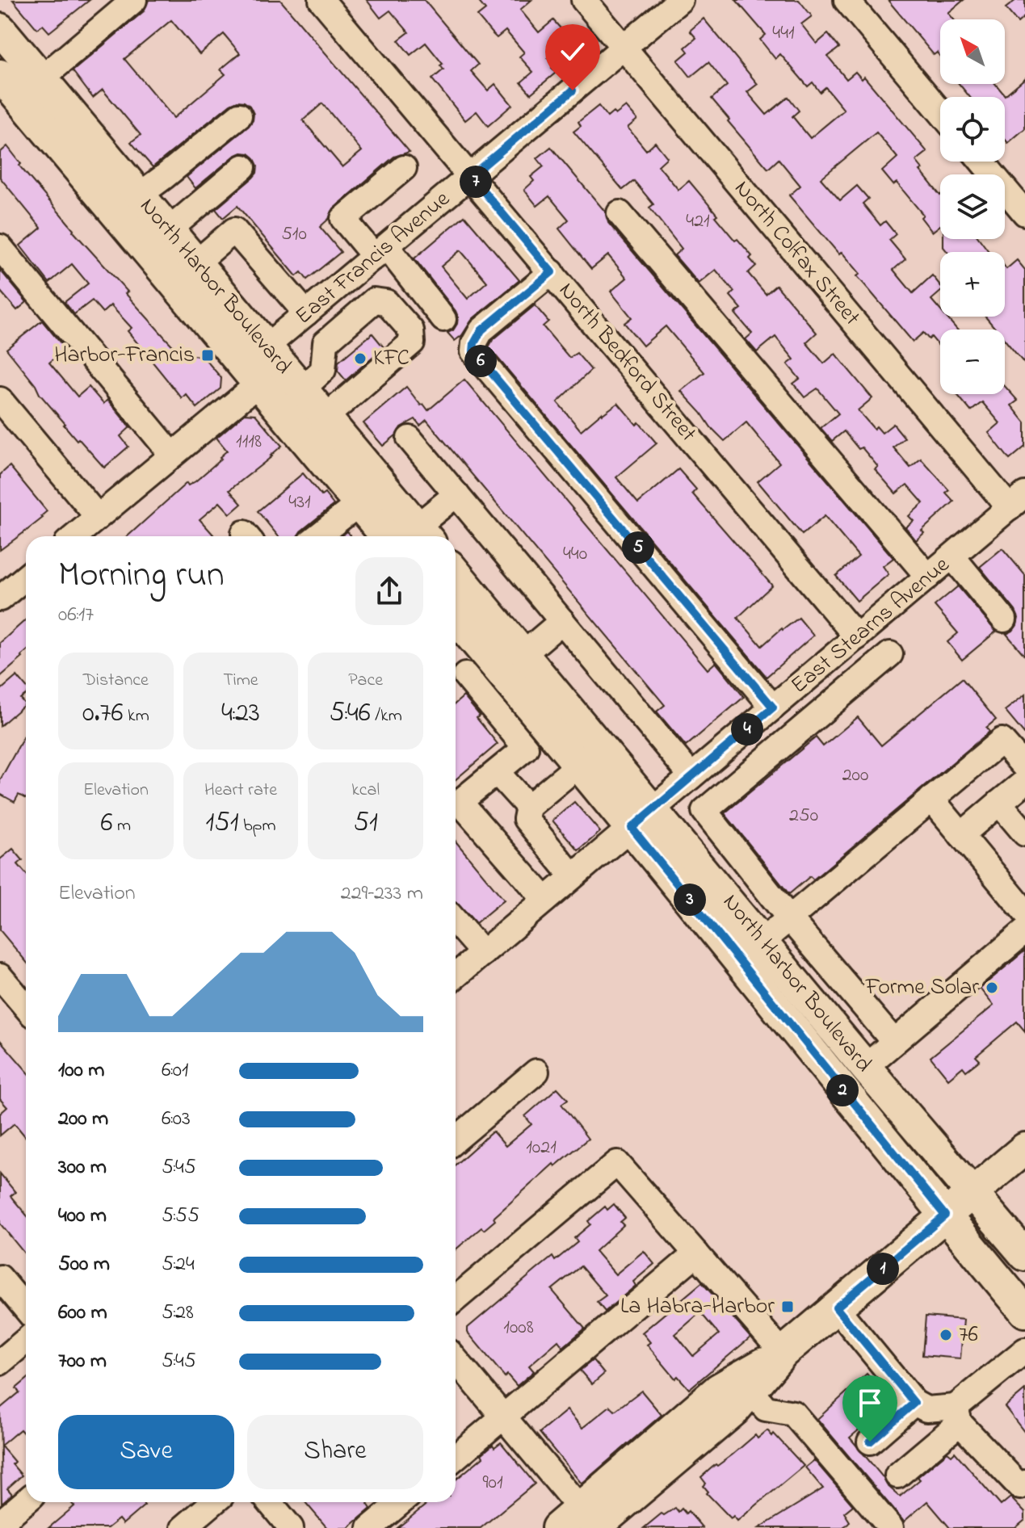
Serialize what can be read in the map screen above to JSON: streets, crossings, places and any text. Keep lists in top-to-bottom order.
{
  "streets": {
    "main road": ["North Harbor Boulevard"],
    "street": [
      "North Colfax Street",
      "East Francis Avenue",
      "North Bedford Street",
      "East Stearns Avenue"
    ]
  },
  "crossings": [
    ["North Colfax Street", "East Francis Avenue"],
    ["North Colfax Street", "East Stearns Avenue"],
    ["East Francis Avenue", "North Harbor Boulevard"],
    ["East Francis Avenue", "North Bedford Street"],
    ["North Harbor Boulevard", "East Stearns Avenue"],
    ["North Bedford Street", "East Stearns Avenue"]
  ],
  "places": {
    "transit": ["Harbor-Francis", "La Habra-Harbor"],
    "other": ["KFC", "Forme Solar", "76"]
  },
  "house_numbers": [
    "441",
    "421",
    "510",
    "1118",
    "431",
    "440",
    "200",
    "250",
    "1021",
    "1008",
    "901"
  ],
  "north": "top left",
  "page": {
    "map_buttons": ["+", "−"],
    "pins": [
      "7",
      "6",
      "5",
      "4",
      "3",
      "2",
      "1"
    ],
    "heading": ["Morning run", "06:17"],
    "stats": [
      ["Distance", "0.76 km"],
      ["Time", "4:23"],
      ["Pace", "5:46 /km"],
      ["Elevation", "6 m"],
      ["Heart rate", "151 bpm"],
      ["kcal", "51"]
    ],
    "chart": ["Elevation", "229–233 m"],
    "list": [
      {
        "name": "100 m",
        "note": "6:01"
      },
      {
        "name": "200 m",
        "note": "6:03"
      },
      {
        "name": "300 m",
        "note": "5:45"
      },
      {
        "name": "400 m",
        "note": "5:55"
      },
      {
        "name": "500 m",
        "note": "5:24"
      },
      {
        "name": "600 m",
        "note": "5:28"
      },
      {
        "name": "700 m",
        "note": "5:45"
      }
    ],
    "buttons": ["Save", "Share"]
  }
}
